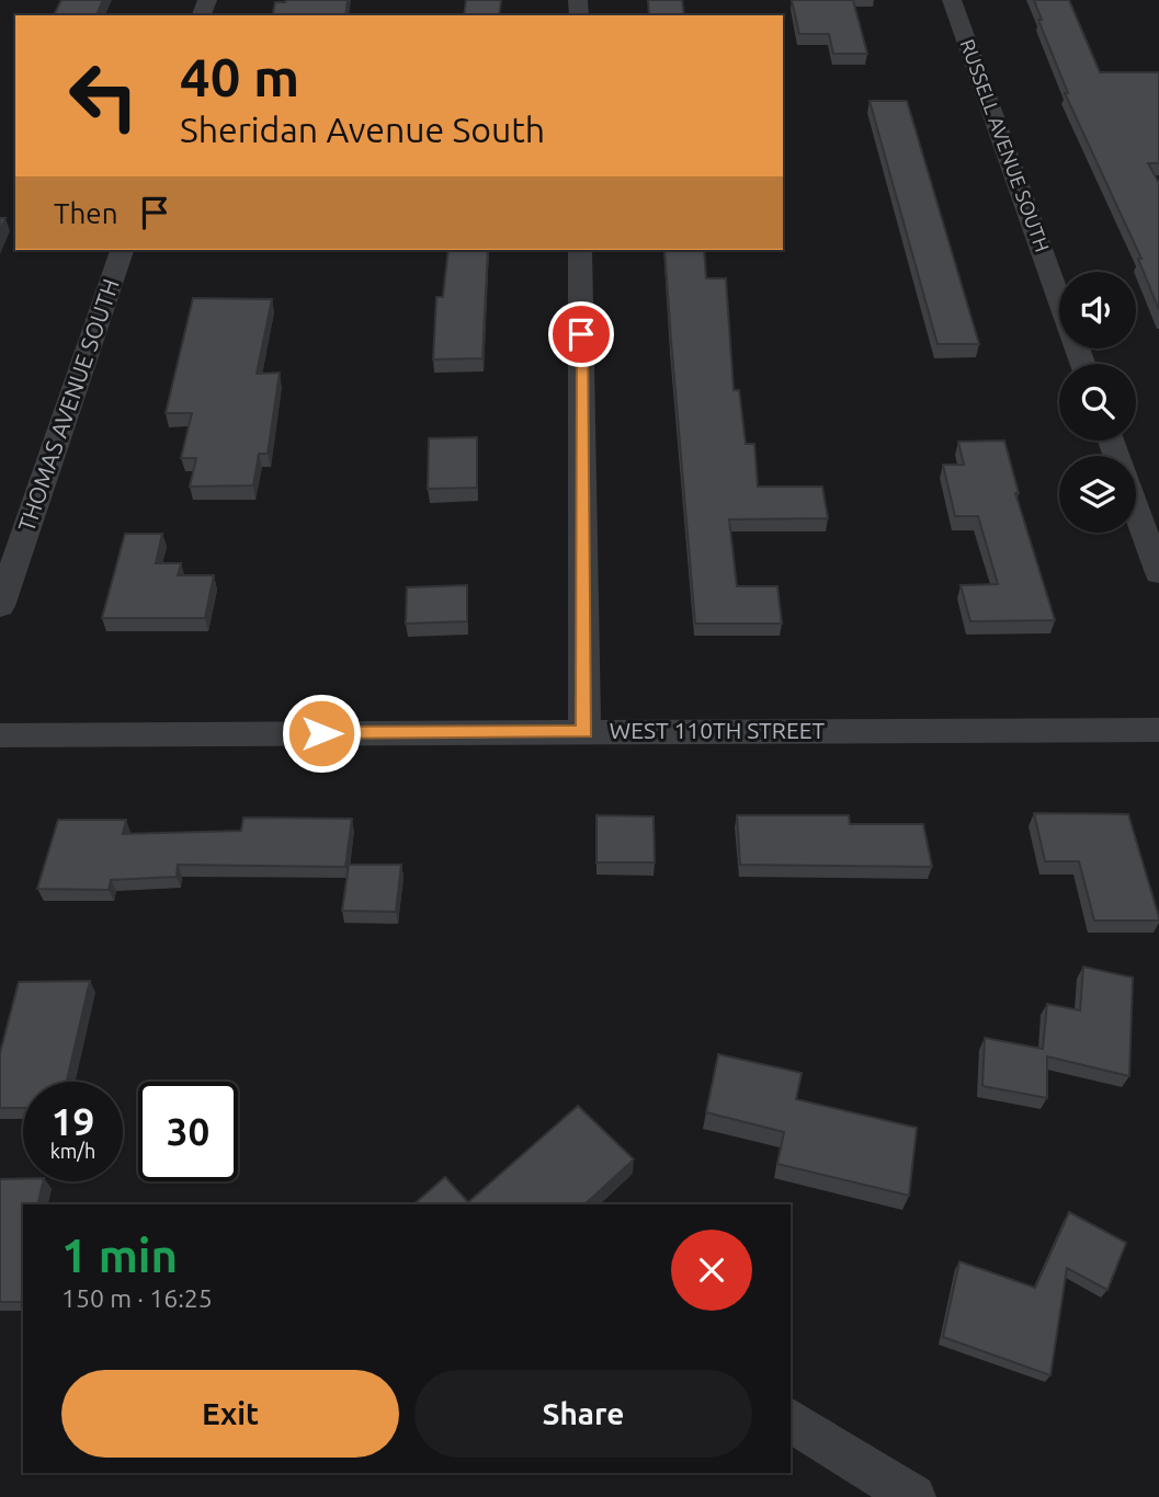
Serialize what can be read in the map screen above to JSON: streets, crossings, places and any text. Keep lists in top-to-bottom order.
{
  "streets": {
    "street": ["RUSSELL AVENUE SOUTH", "THOMAS AVENUE SOUTH", "WEST 110TH STREET"]
  },
  "page": {
    "turn": ["40 m", "Sheridan Avenue South"],
    "then": "Then",
    "speed": "19 km/h",
    "limit": "30",
    "heading": ["1 min", "150 m · 16:25"],
    "buttons": ["Exit", "Share"]
  }
}
